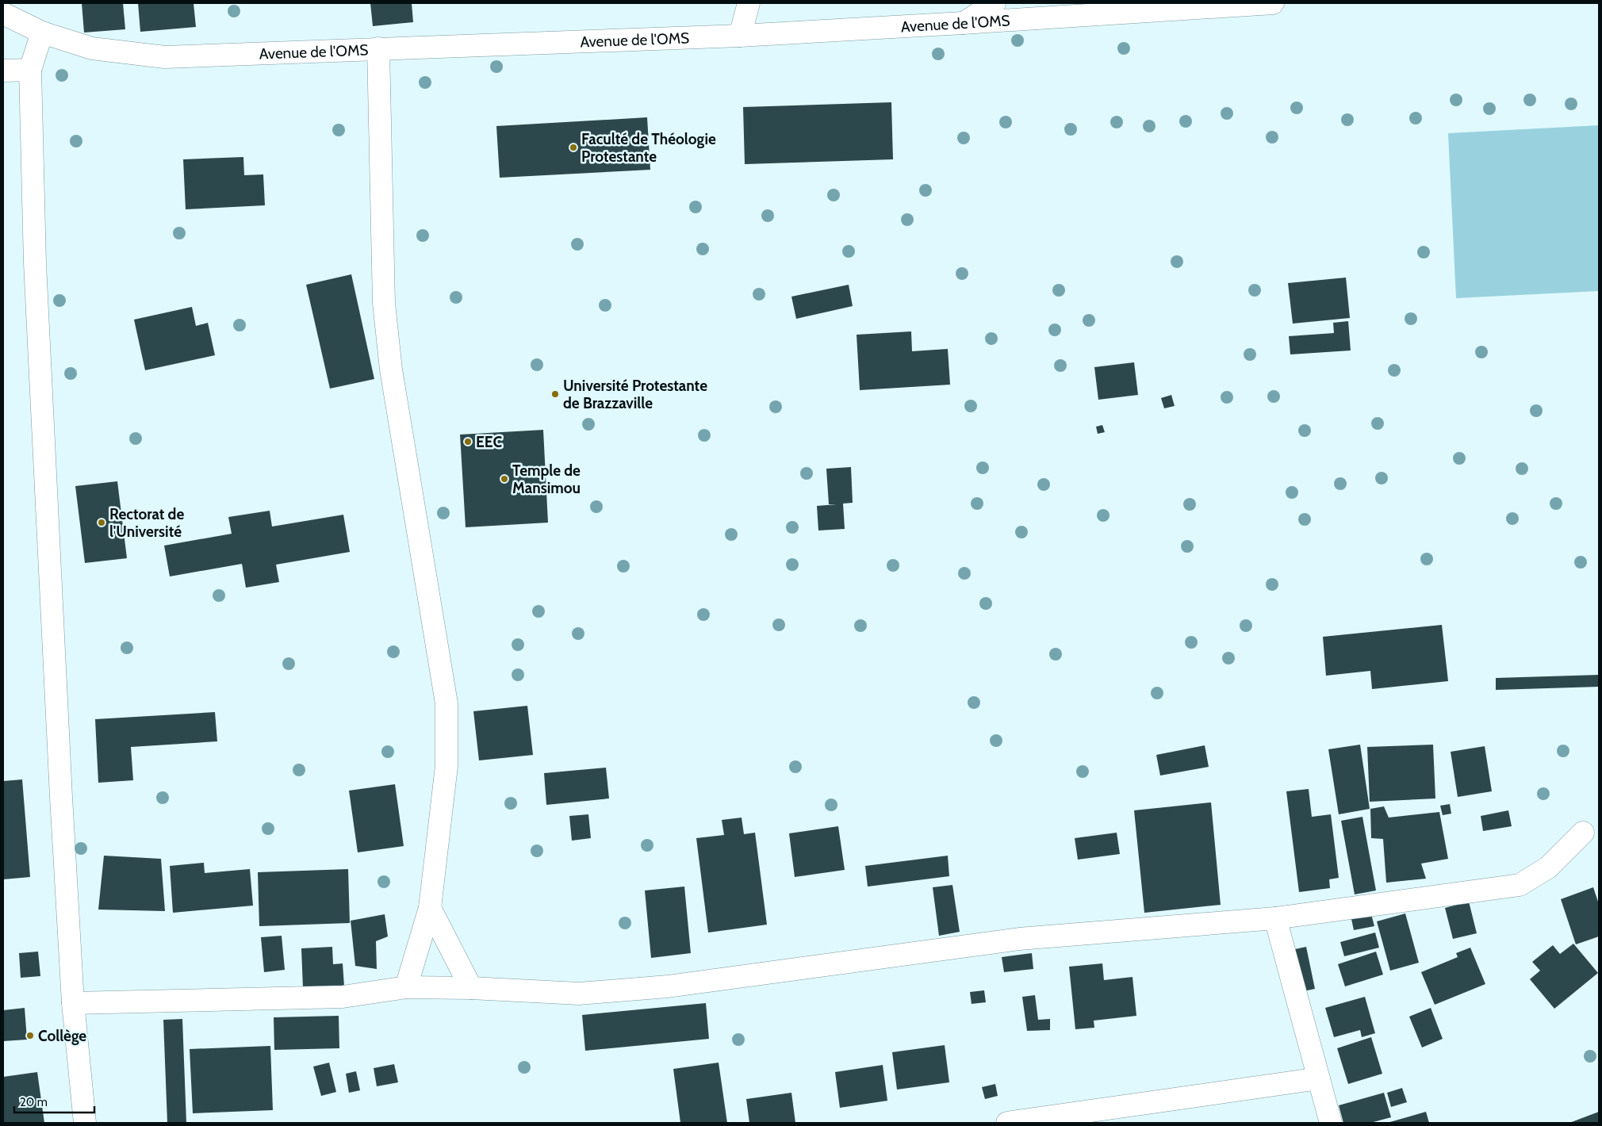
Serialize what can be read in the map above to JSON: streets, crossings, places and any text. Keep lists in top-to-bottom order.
{
  "streets": {
    "street": ["Avenue de l'OMS"]
  },
  "places": [
    "Faculté de Théologie Protestante",
    "Université Protestante de Brazzaville",
    "EEC",
    "Temple de Mansimou",
    "Rectorat de l'Université",
    "Collège"
  ],
  "scale_bar": "20 m"
}
